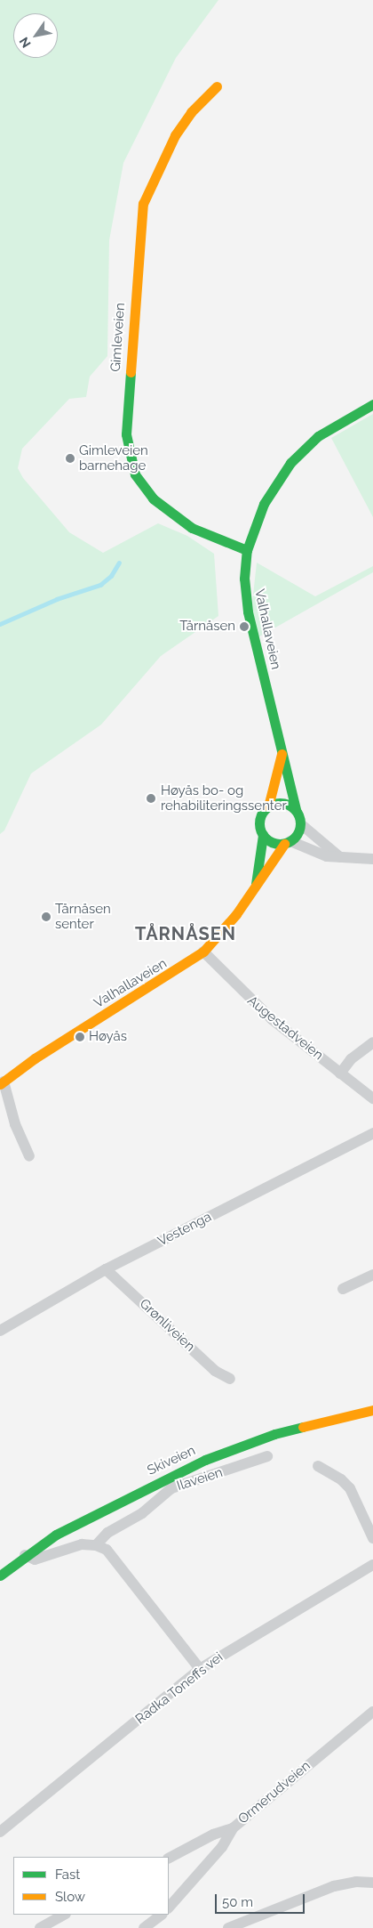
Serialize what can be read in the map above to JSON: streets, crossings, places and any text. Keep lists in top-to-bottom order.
{
  "streets": {
    "street": [
      "Gimleveien",
      "Valhallaveien",
      "Augestadveien",
      "Vestenga",
      "Grønliveien",
      "Skiveien",
      "Ilaveien",
      "Radka Toneffs vei",
      "Ormerudveien"
    ]
  },
  "crossings": [
    ["Gimleveien", "Valhallaveien"],
    ["Valhallaveien", "Augestadveien"],
    ["Vestenga", "Grønliveien"]
  ],
  "districts": ["TÅRNÅSEN"],
  "places": [
    "Gimleveien barnehage",
    "Tårnåsen",
    "Høyås bo- og rehabiliteringssenter",
    "Tårnåsen senter",
    "Høyås"
  ],
  "legend": ["Fast", "Slow"],
  "scale_bar": "50 m",
  "north": "bottom left"
}
